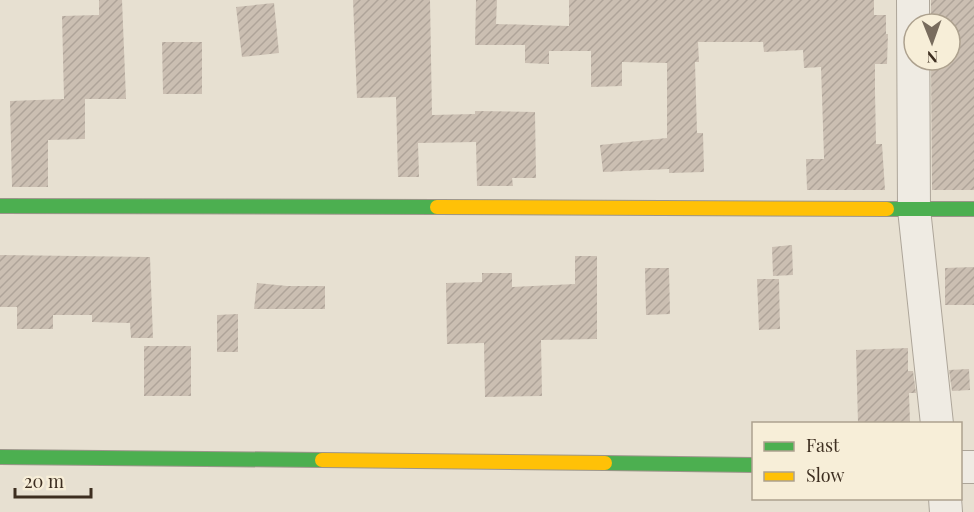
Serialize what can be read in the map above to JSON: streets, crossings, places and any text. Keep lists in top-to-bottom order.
{
  "legend": ["Fast", "Slow"],
  "scale_bar": "20 m",
  "north": "bottom"
}
